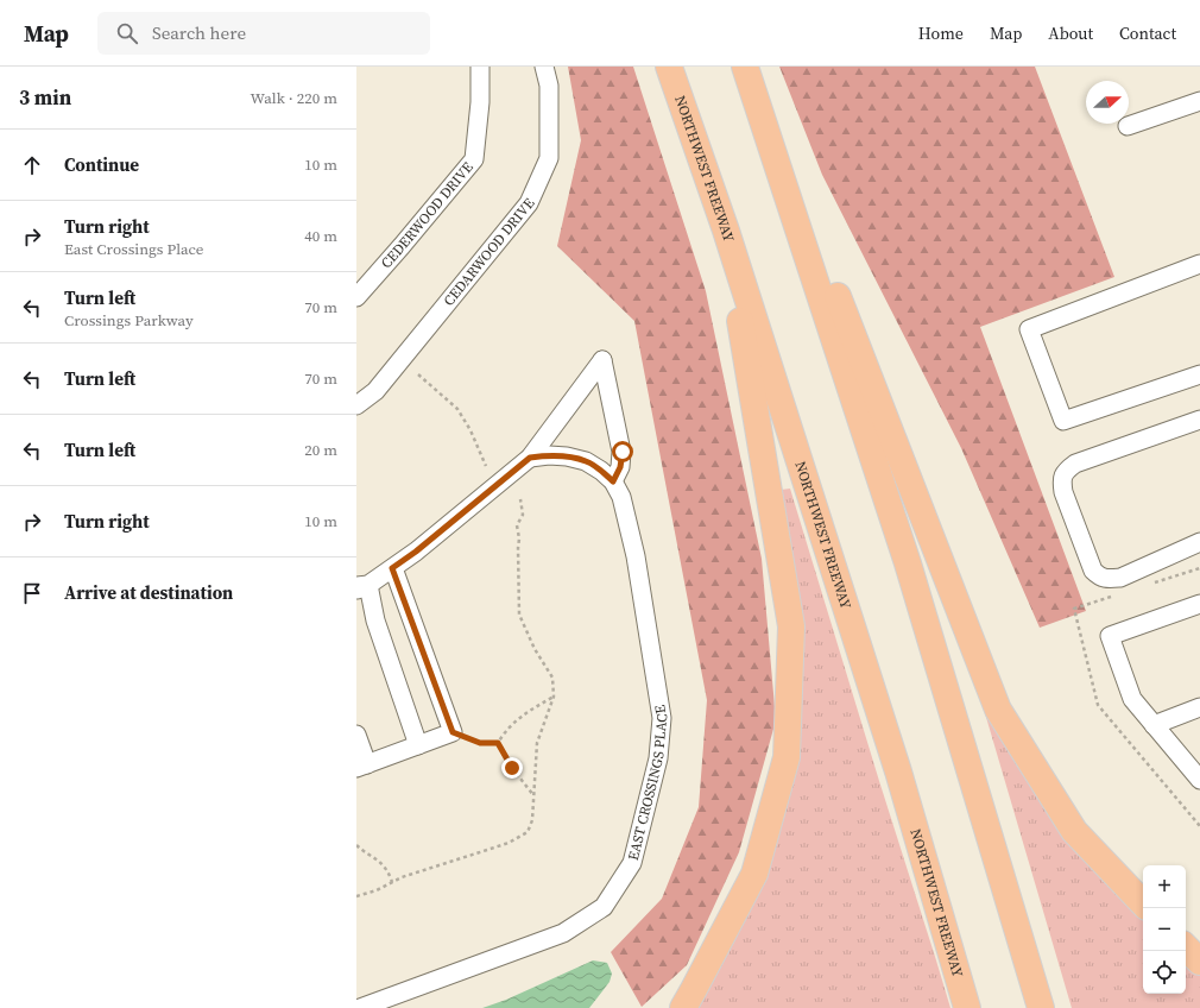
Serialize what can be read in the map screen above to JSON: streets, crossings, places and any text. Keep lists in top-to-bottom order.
{
  "streets": {
    "highway": ["NORTHWEST FREEWAY"],
    "street": ["CEDERWOOD DRIVE", "CEDARWOOD DRIVE", "EAST CROSSINGS PLACE"]
  },
  "north": "right",
  "page": {
    "header": "Map",
    "search": "Search here",
    "nav": [
      "Home",
      "Map",
      "About",
      "Contact"
    ],
    "heading": ["3 min", "Walk · 220 m"],
    "list": [
      ["Continue", "10 m"],
      ["Turn right", "East Crossings Place", "40 m"],
      ["Turn left", "Crossings Parkway", "70 m"],
      ["Turn left", "70 m"],
      ["Turn left", "20 m"],
      ["Turn right", "10 m"],
      "Arrive at destination"
    ],
    "map_buttons": ["+", "−"]
  }
}
